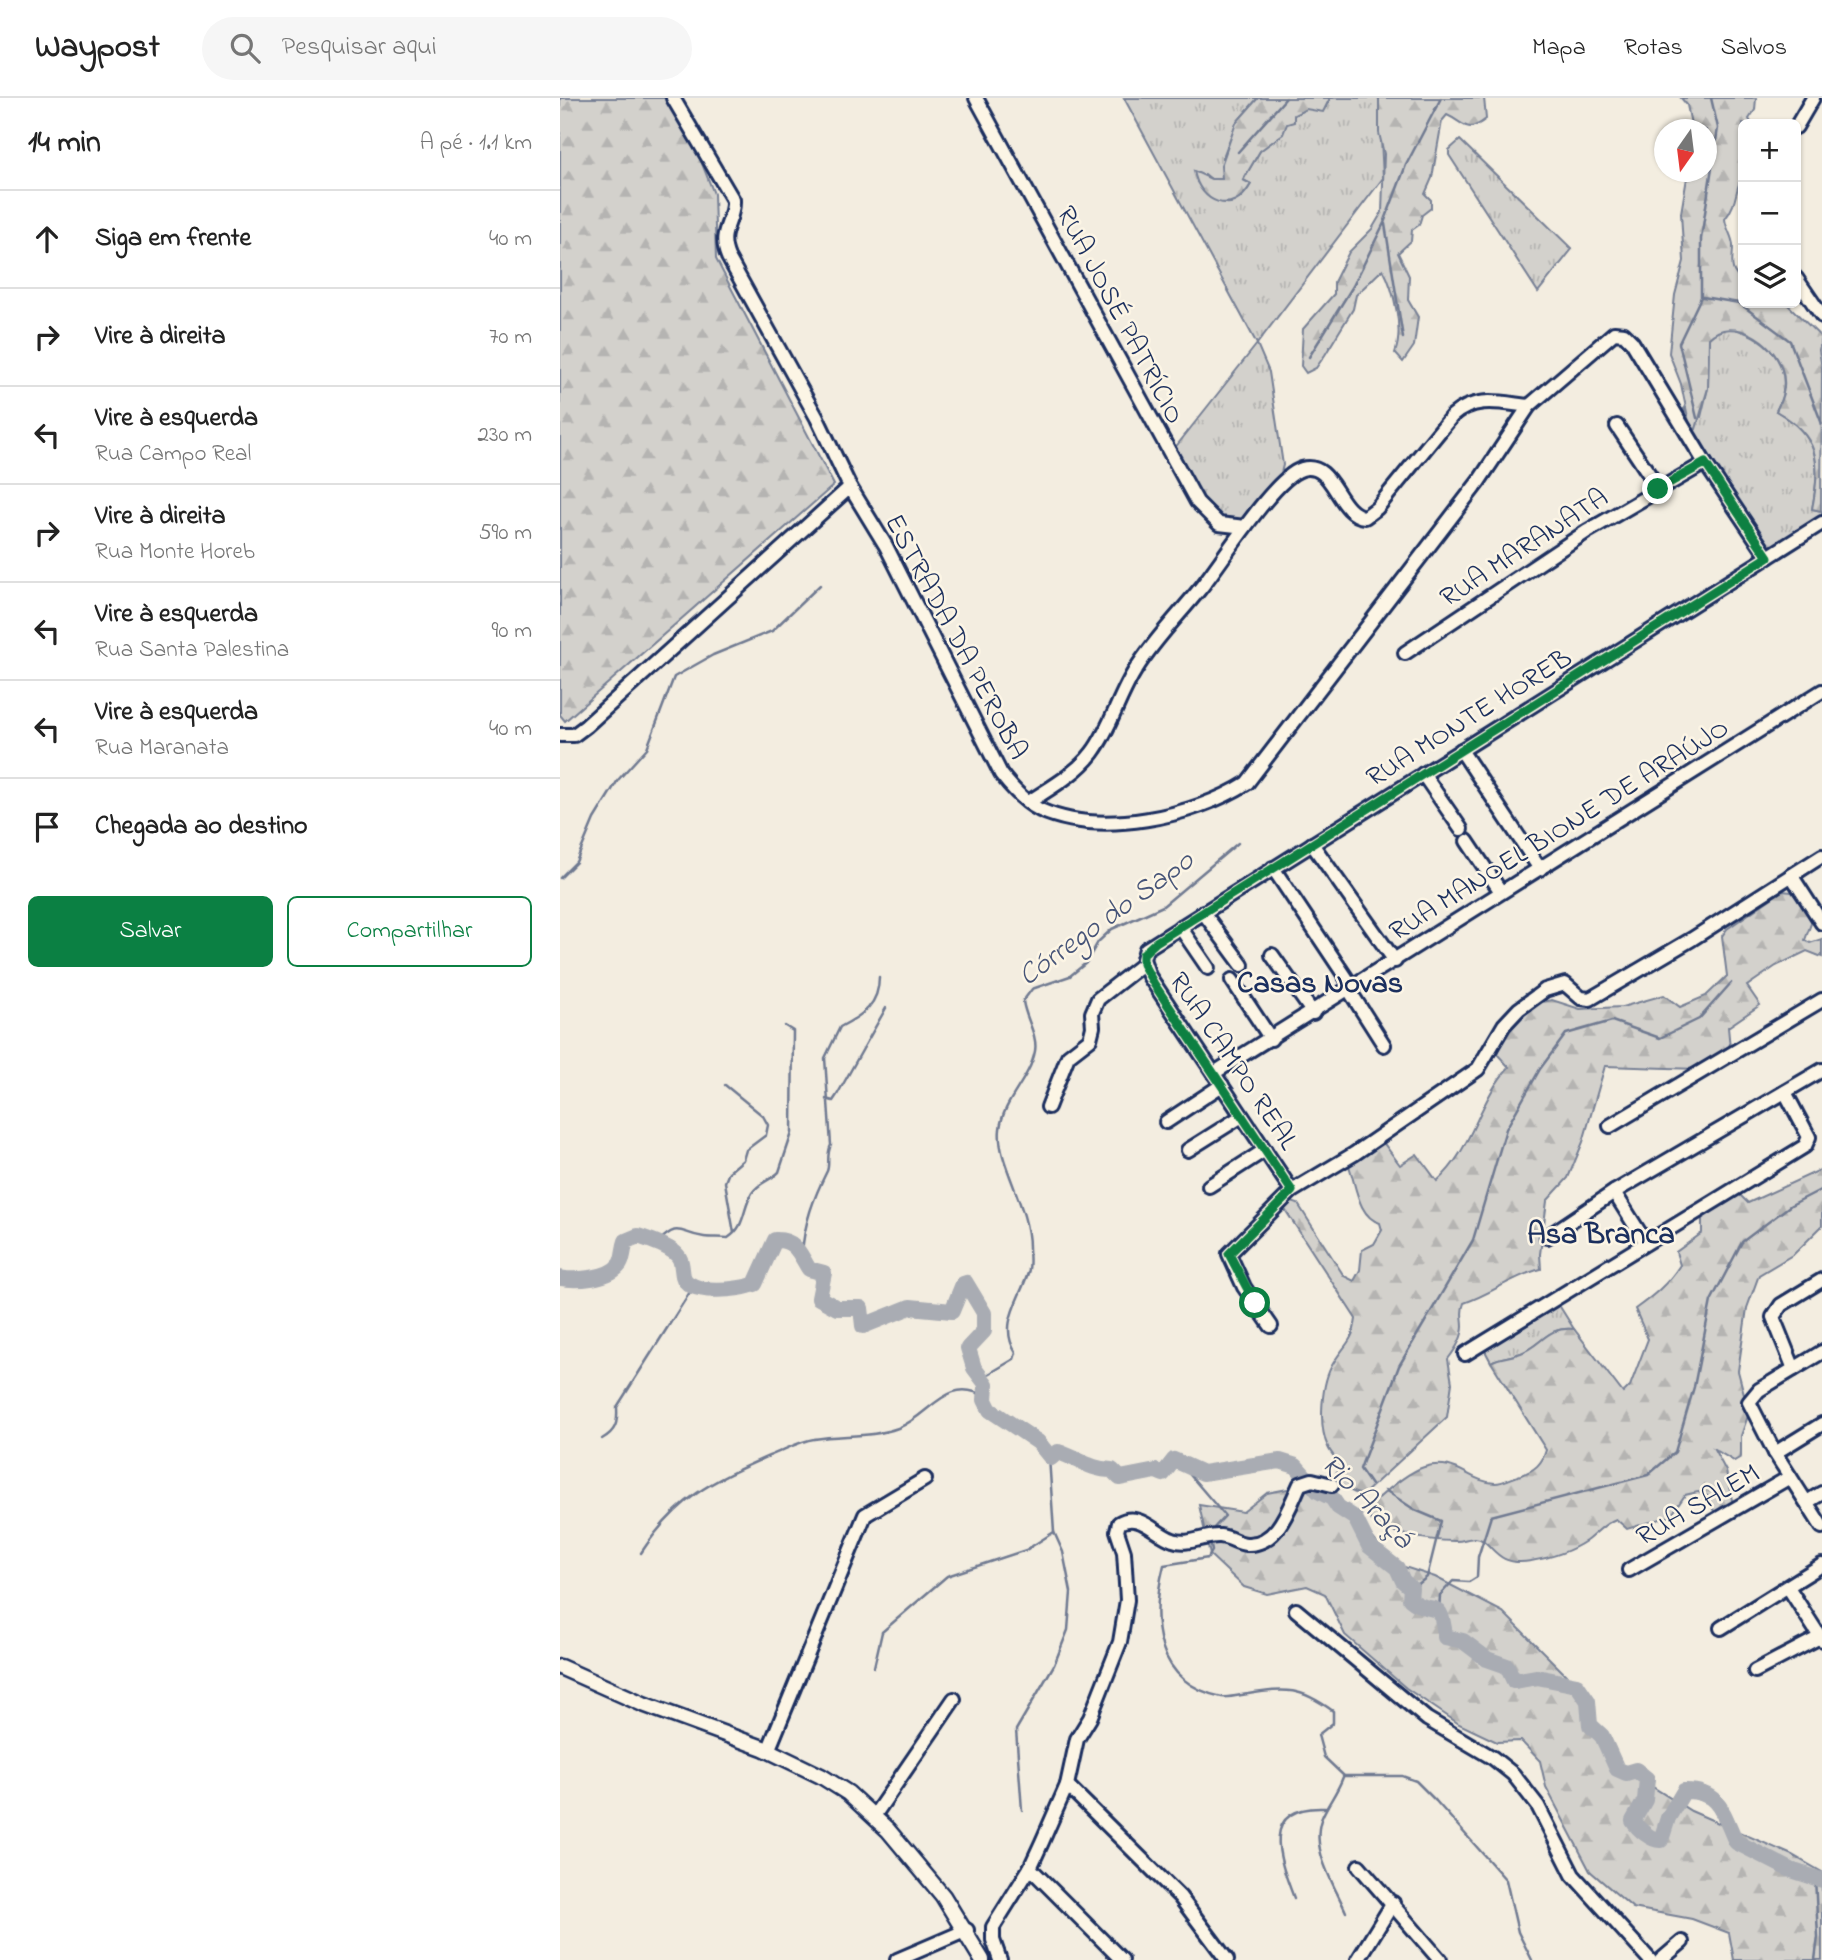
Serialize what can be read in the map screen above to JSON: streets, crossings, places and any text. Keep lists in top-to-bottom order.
{
  "streets": {
    "street": [
      "RUA JOSÉ PATRÍCIO",
      "RUA MARANATA",
      "ESTRADA DA PEROBA",
      "RUA MONTE HOREB",
      "RUA MANOEL BIONE DE ARAÚJO",
      "RUA CAMPO REAL",
      "RUA SALEM"
    ]
  },
  "crossings": [
    ["RUA MARANATA", "ESTRADA DA PEROBA"],
    ["RUA MONTE HOREB", "RUA CAMPO REAL"],
    ["RUA MANOEL BIONE DE ARAÚJO", "RUA CAMPO REAL"]
  ],
  "districts": ["Casas Novas", "Asa Branca"],
  "water": ["Córrego do Sapo", "Rio Araçá"],
  "north": "bottom",
  "page": {
    "header": "Waypost",
    "search": "Pesquisar aqui",
    "nav": ["Mapa", "Rotas", "Salvos"],
    "heading": ["14 min", "A pé · 1.1 km"],
    "map_buttons": ["+", "−"],
    "list": [
      ["Siga em frente", "40 m"],
      ["Vire à direita", "70 m"],
      ["Vire à esquerda", "Rua Campo Real", "230 m"],
      ["Vire à direita", "Rua Monte Horeb", "590 m"],
      ["Vire à esquerda", "Rua Santa Palestina", "90 m"],
      ["Vire à esquerda", "Rua Maranata", "40 m"],
      "Chegada ao destino"
    ],
    "buttons": ["Salvar", "Compartilhar"]
  }
}
